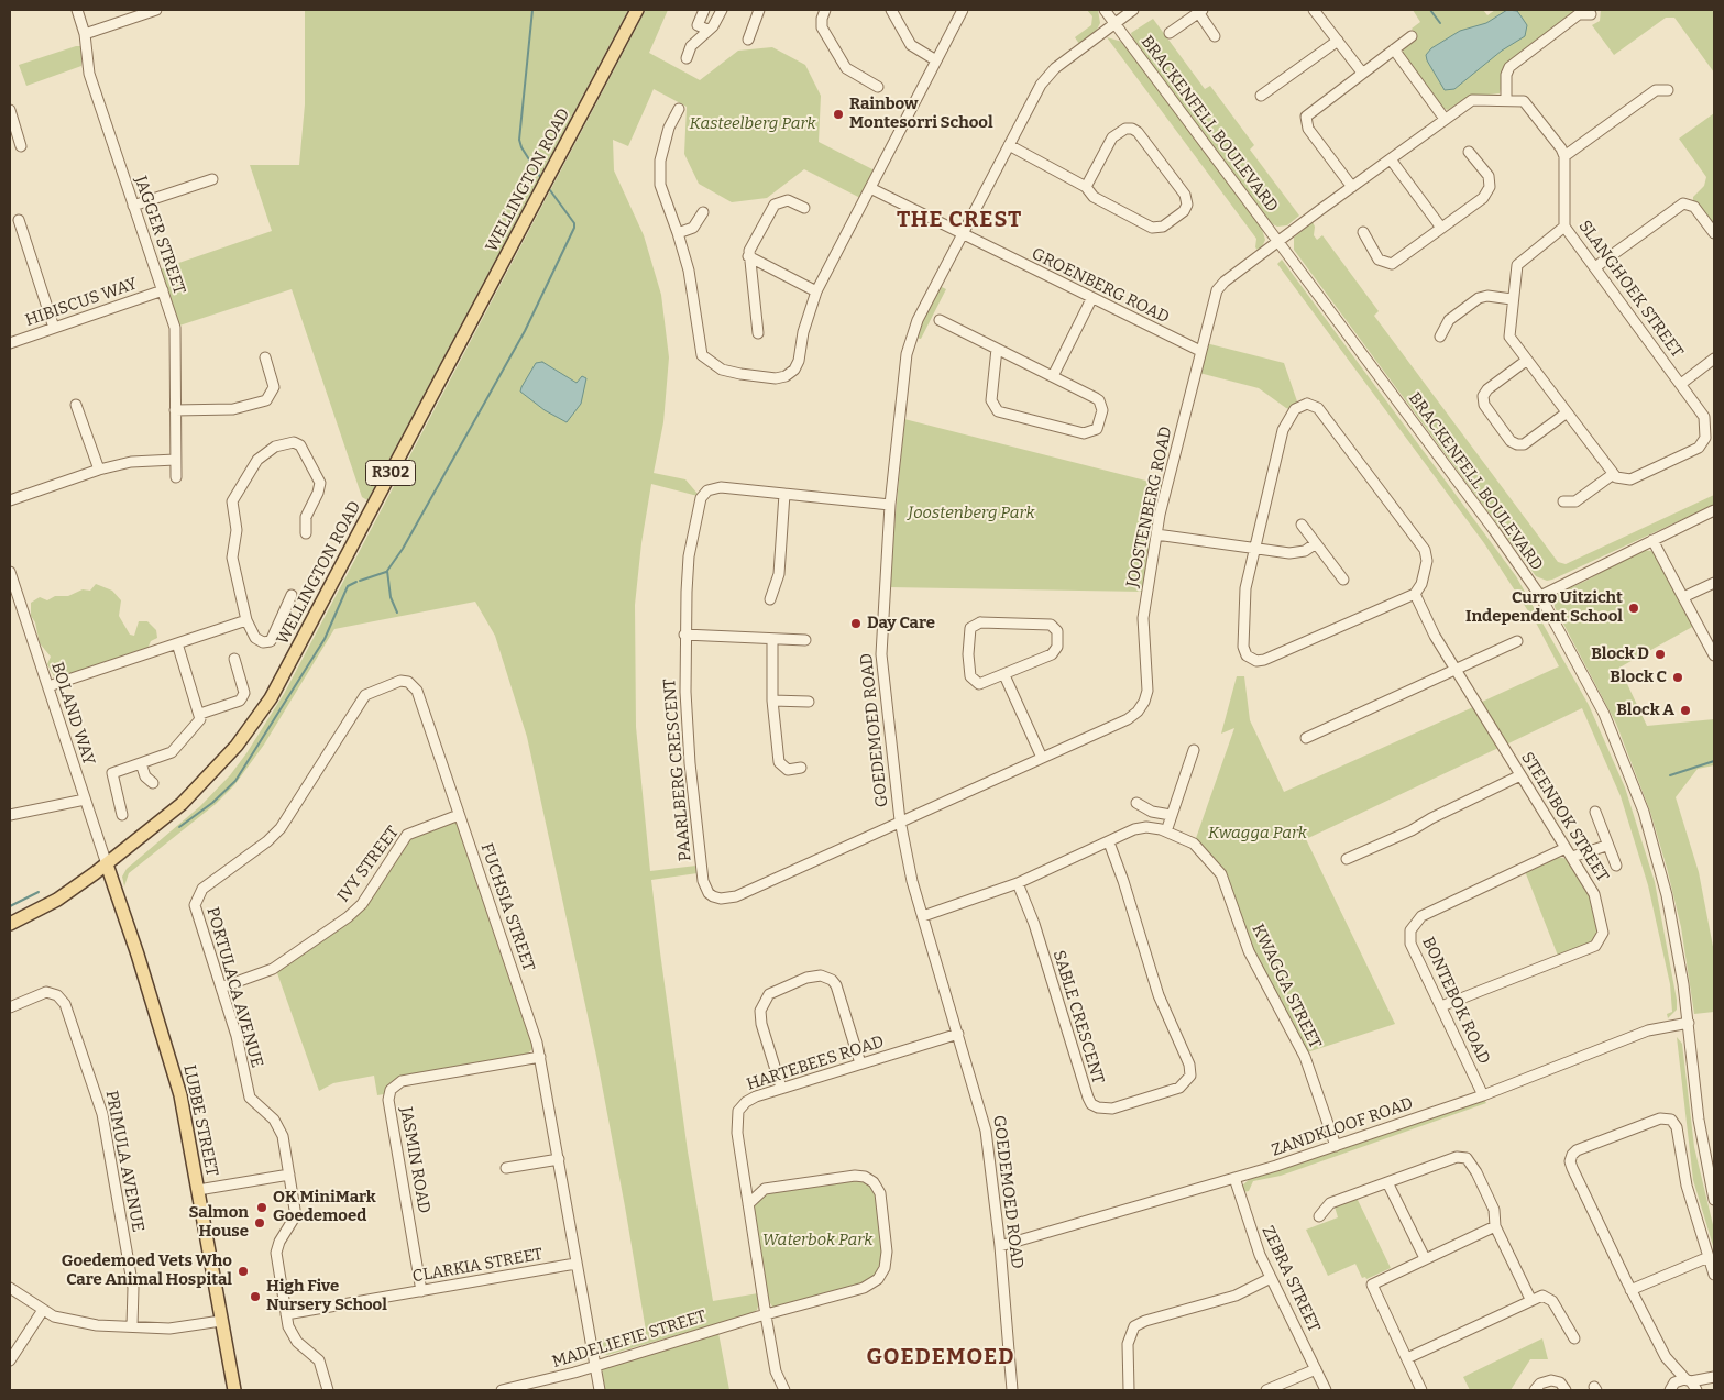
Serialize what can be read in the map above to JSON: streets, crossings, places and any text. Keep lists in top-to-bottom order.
{
  "streets": {
    "main road": ["WELLINGTON ROAD", "R302", "LUBBE STREET"],
    "street": [
      "BRACKENFELL BOULEVARD",
      "JAGGER STREET",
      "GROENBERG ROAD",
      "SLANGHOEK STREET",
      "HIBISCUS WAY",
      "JOOSTENBERG ROAD",
      "BOLAND WAY",
      "GOEDEMOED ROAD",
      "PAARLBERG CRESCENT",
      "STEENBOK STREET",
      "IVY STREET",
      "FUCHSIA STREET",
      "KWAGGA STREET",
      "PORTULACA AVENUE",
      "BONTEBOK ROAD",
      "SABLE CRESCENT",
      "HARTEBEES ROAD",
      "ZANDKLOOF ROAD",
      "JASMIN ROAD",
      "PRIMULA AVENUE",
      "CLARKIA STREET",
      "ZEBRA STREET",
      "MADELIEFIE STREET"
    ]
  },
  "crossings": [
    ["BRACKENFELL BOULEVARD", "JOOSTENBERG ROAD"],
    ["BRACKENFELL BOULEVARD", "GOEDEMOED ROAD"],
    ["BRACKENFELL BOULEVARD", "ZANDKLOOF ROAD"],
    ["WELLINGTON ROAD", "BOLAND WAY"],
    ["WELLINGTON ROAD", "LUBBE STREET"],
    ["JAGGER STREET", "HIBISCUS WAY"],
    ["GROENBERG ROAD", "JOOSTENBERG ROAD"],
    ["GROENBERG ROAD", "GOEDEMOED ROAD"],
    ["JOOSTENBERG ROAD", "GOEDEMOED ROAD"],
    ["JOOSTENBERG ROAD", "PAARLBERG CRESCENT"],
    ["BOLAND WAY", "LUBBE STREET"],
    ["GOEDEMOED ROAD", "PAARLBERG CRESCENT"],
    ["GOEDEMOED ROAD", "KWAGGA STREET"],
    ["GOEDEMOED ROAD", "HARTEBEES ROAD"],
    ["GOEDEMOED ROAD", "ZANDKLOOF ROAD"],
    ["STEENBOK STREET", "BONTEBOK ROAD"],
    ["IVY STREET", "FUCHSIA STREET"],
    ["IVY STREET", "PORTULACA AVENUE"],
    ["FUCHSIA STREET", "PORTULACA AVENUE"],
    ["FUCHSIA STREET", "JASMIN ROAD"],
    ["FUCHSIA STREET", "CLARKIA STREET"],
    ["FUCHSIA STREET", "MADELIEFIE STREET"],
    ["KWAGGA STREET", "SABLE CRESCENT"],
    ["KWAGGA STREET", "ZANDKLOOF ROAD"],
    ["PORTULACA AVENUE", "CLARKIA STREET"],
    ["BONTEBOK ROAD", "ZANDKLOOF ROAD"],
    ["HARTEBEES ROAD", "MADELIEFIE STREET"],
    ["ZANDKLOOF ROAD", "ZEBRA STREET"],
    ["JASMIN ROAD", "CLARKIA STREET"]
  ],
  "districts": ["THE CREST", "GOEDEMOED"],
  "parks": [
    "Kasteelberg Park",
    "Joostenberg Park",
    "Kwagga Park",
    "Waterbok Park"
  ],
  "places": [
    "Rainbow Montesorri School",
    "Curro Uitzicht Independent School",
    "Day Care",
    "Block D",
    "Block C",
    "Block A",
    "OK MiniMark Goedemoed",
    "Salmon House",
    "Goedemoed Vets Who Care Animal Hospital",
    "High Five Nursery School"
  ]
}
